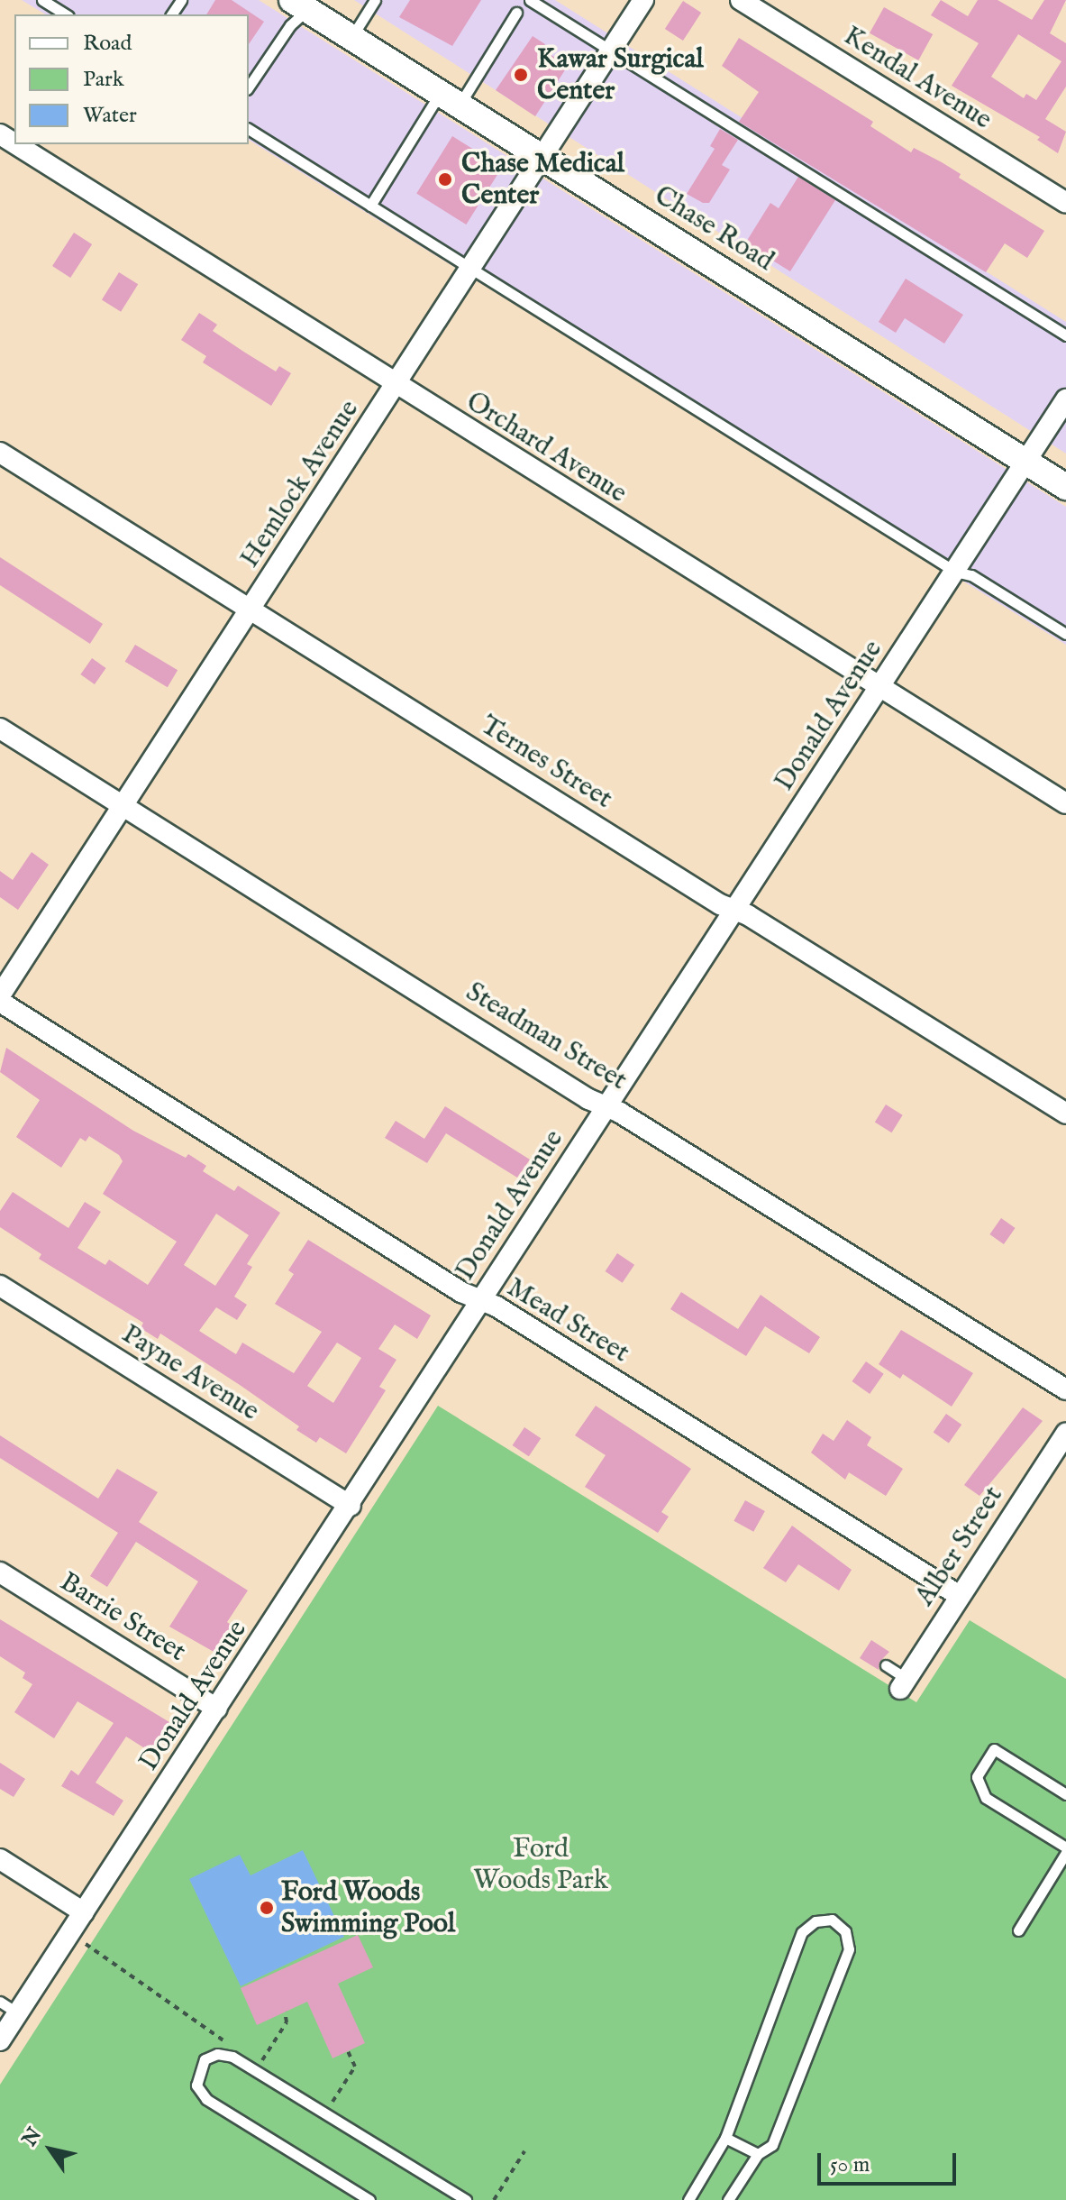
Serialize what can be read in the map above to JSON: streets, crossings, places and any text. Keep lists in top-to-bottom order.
{
  "streets": {
    "street": [
      "Kendal Avenue",
      "Chase Road",
      "Orchard Avenue",
      "Hemlock Avenue",
      "Donald Avenue",
      "Ternes Street",
      "Steadman Street",
      "Mead Street",
      "Payne Avenue",
      "Alber Street",
      "Barrie Street"
    ]
  },
  "crossings": [
    ["Chase Road", "Hemlock Avenue"],
    ["Chase Road", "Donald Avenue"],
    ["Orchard Avenue", "Hemlock Avenue"],
    ["Orchard Avenue", "Donald Avenue"],
    ["Hemlock Avenue", "Ternes Street"],
    ["Hemlock Avenue", "Steadman Street"],
    ["Donald Avenue", "Ternes Street"],
    ["Donald Avenue", "Steadman Street"],
    ["Donald Avenue", "Mead Street"],
    ["Donald Avenue", "Payne Avenue"],
    ["Donald Avenue", "Barrie Street"],
    ["Mead Street", "Alber Street"]
  ],
  "parks": ["Ford Woods Park"],
  "places": ["Kawar Surgical Center", "Chase Medical Center", "Ford Woods Swimming Pool"],
  "legend": ["Road", "Park", "Water"],
  "scale_bar": "50 m",
  "north": "top left"
}
